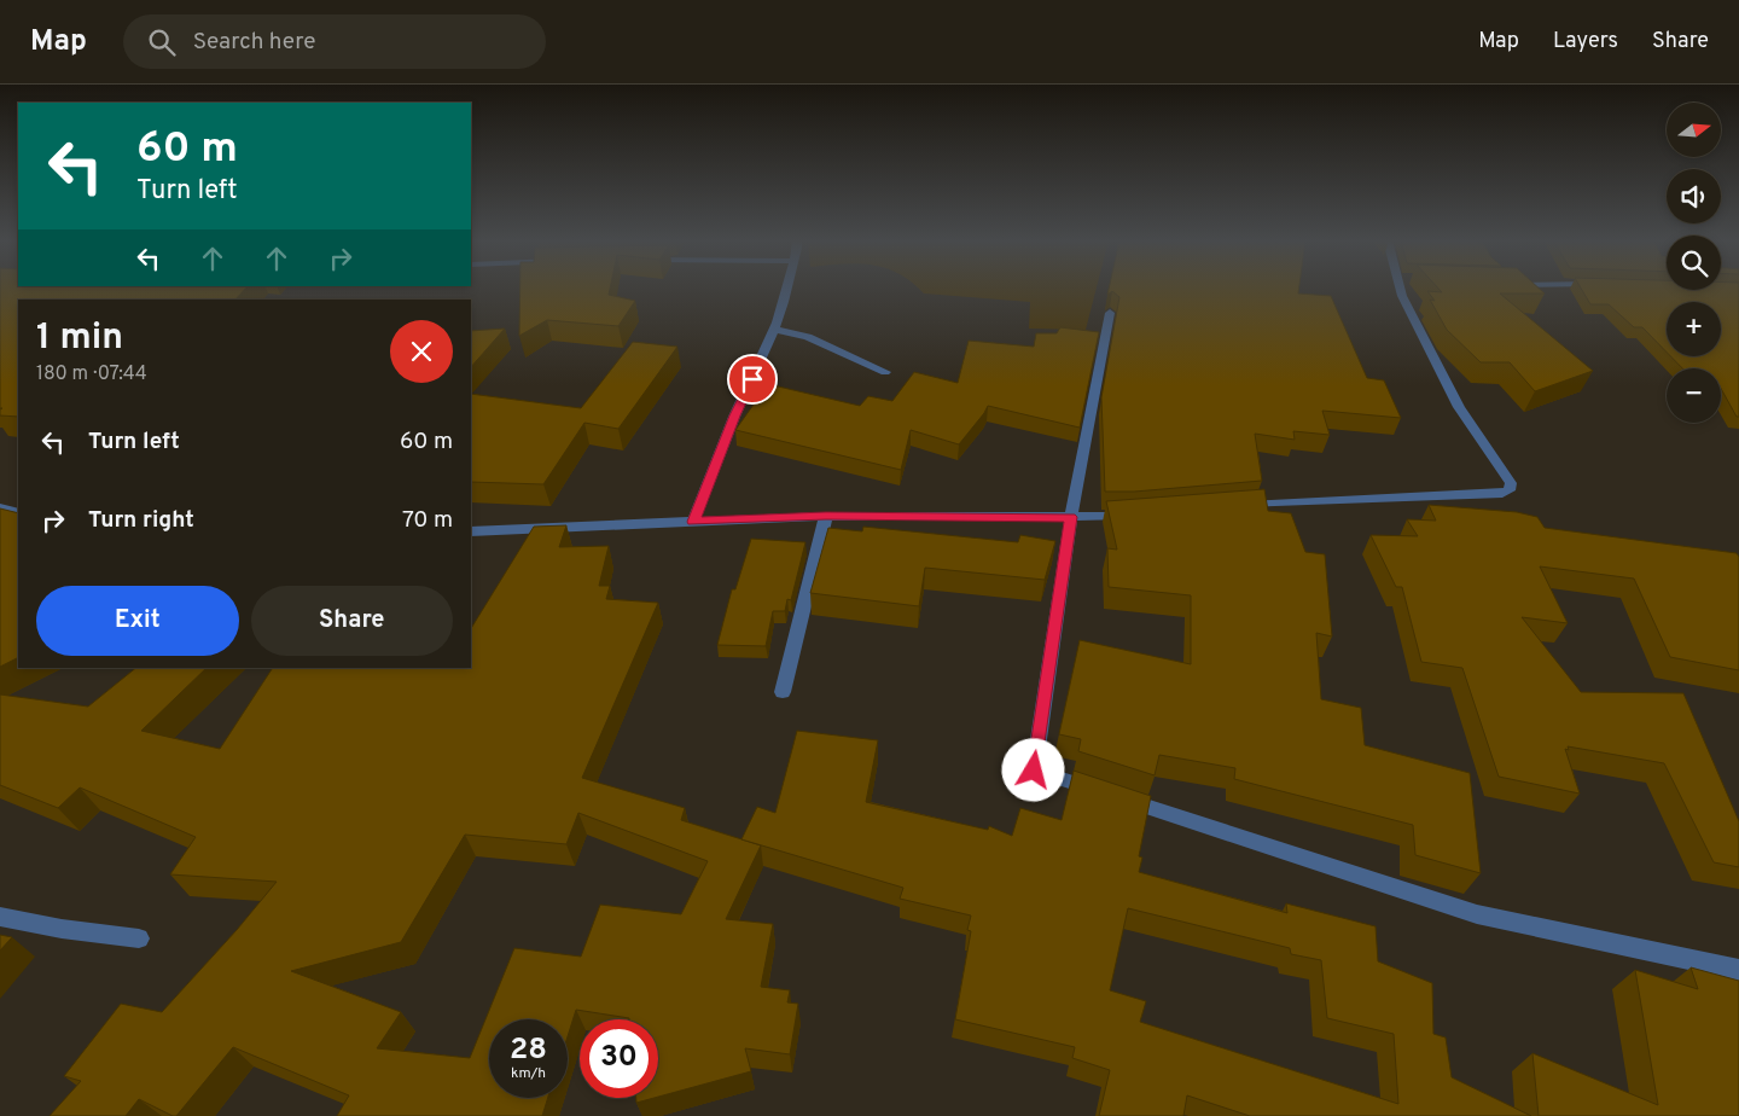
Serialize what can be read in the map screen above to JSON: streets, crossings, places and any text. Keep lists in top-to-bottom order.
{
  "north": "right",
  "page": {
    "header": "Map",
    "search": "Search here",
    "nav": ["Map", "Layers", "Share"],
    "map_buttons": ["+", "−"],
    "turn": ["60 m", "Turn left"],
    "heading": ["1 min", "180 m · 07:44"],
    "list": [
      {
        "name": "Turn left",
        "value": "60 m"
      },
      {
        "name": "Turn right",
        "value": "70 m"
      }
    ],
    "buttons": ["Exit", "Share"],
    "speed": "28 km/h",
    "limit": "30"
  }
}
